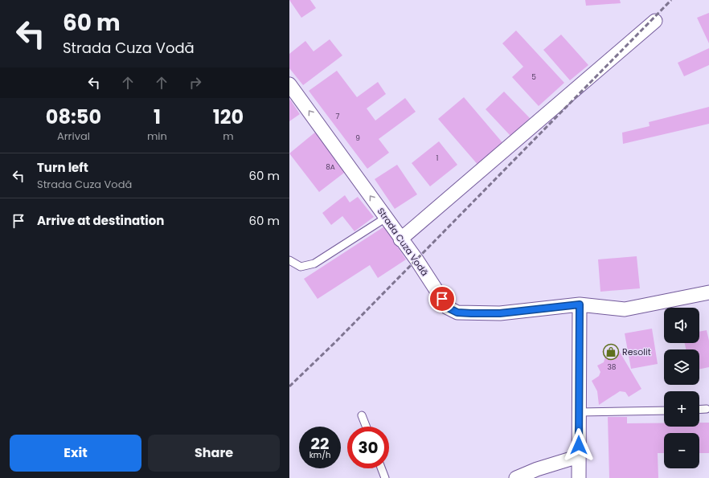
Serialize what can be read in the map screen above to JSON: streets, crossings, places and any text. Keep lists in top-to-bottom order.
{
  "streets": {
    "street": ["Strada Cuza Vodă"]
  },
  "places": {
    "shop": ["Resolit"]
  },
  "house_numbers": [
    "5",
    "7",
    "9",
    "1",
    "8A",
    "38"
  ],
  "page": {
    "turn": ["60 m", "Strada Cuza Vodă"],
    "eta": [
      "08:50",
      "Arrival",
      "1",
      "min",
      "120",
      "m"
    ],
    "list": [
      {
        "name": "Turn left",
        "note": "Strada Cuza Vodă",
        "value": "60 m"
      },
      {
        "name": "Arrive at destination",
        "value": "60 m"
      }
    ],
    "map_buttons": ["+", "−"],
    "speed": "22 km/h",
    "limit": "30",
    "buttons": ["Exit", "Share"]
  }
}
